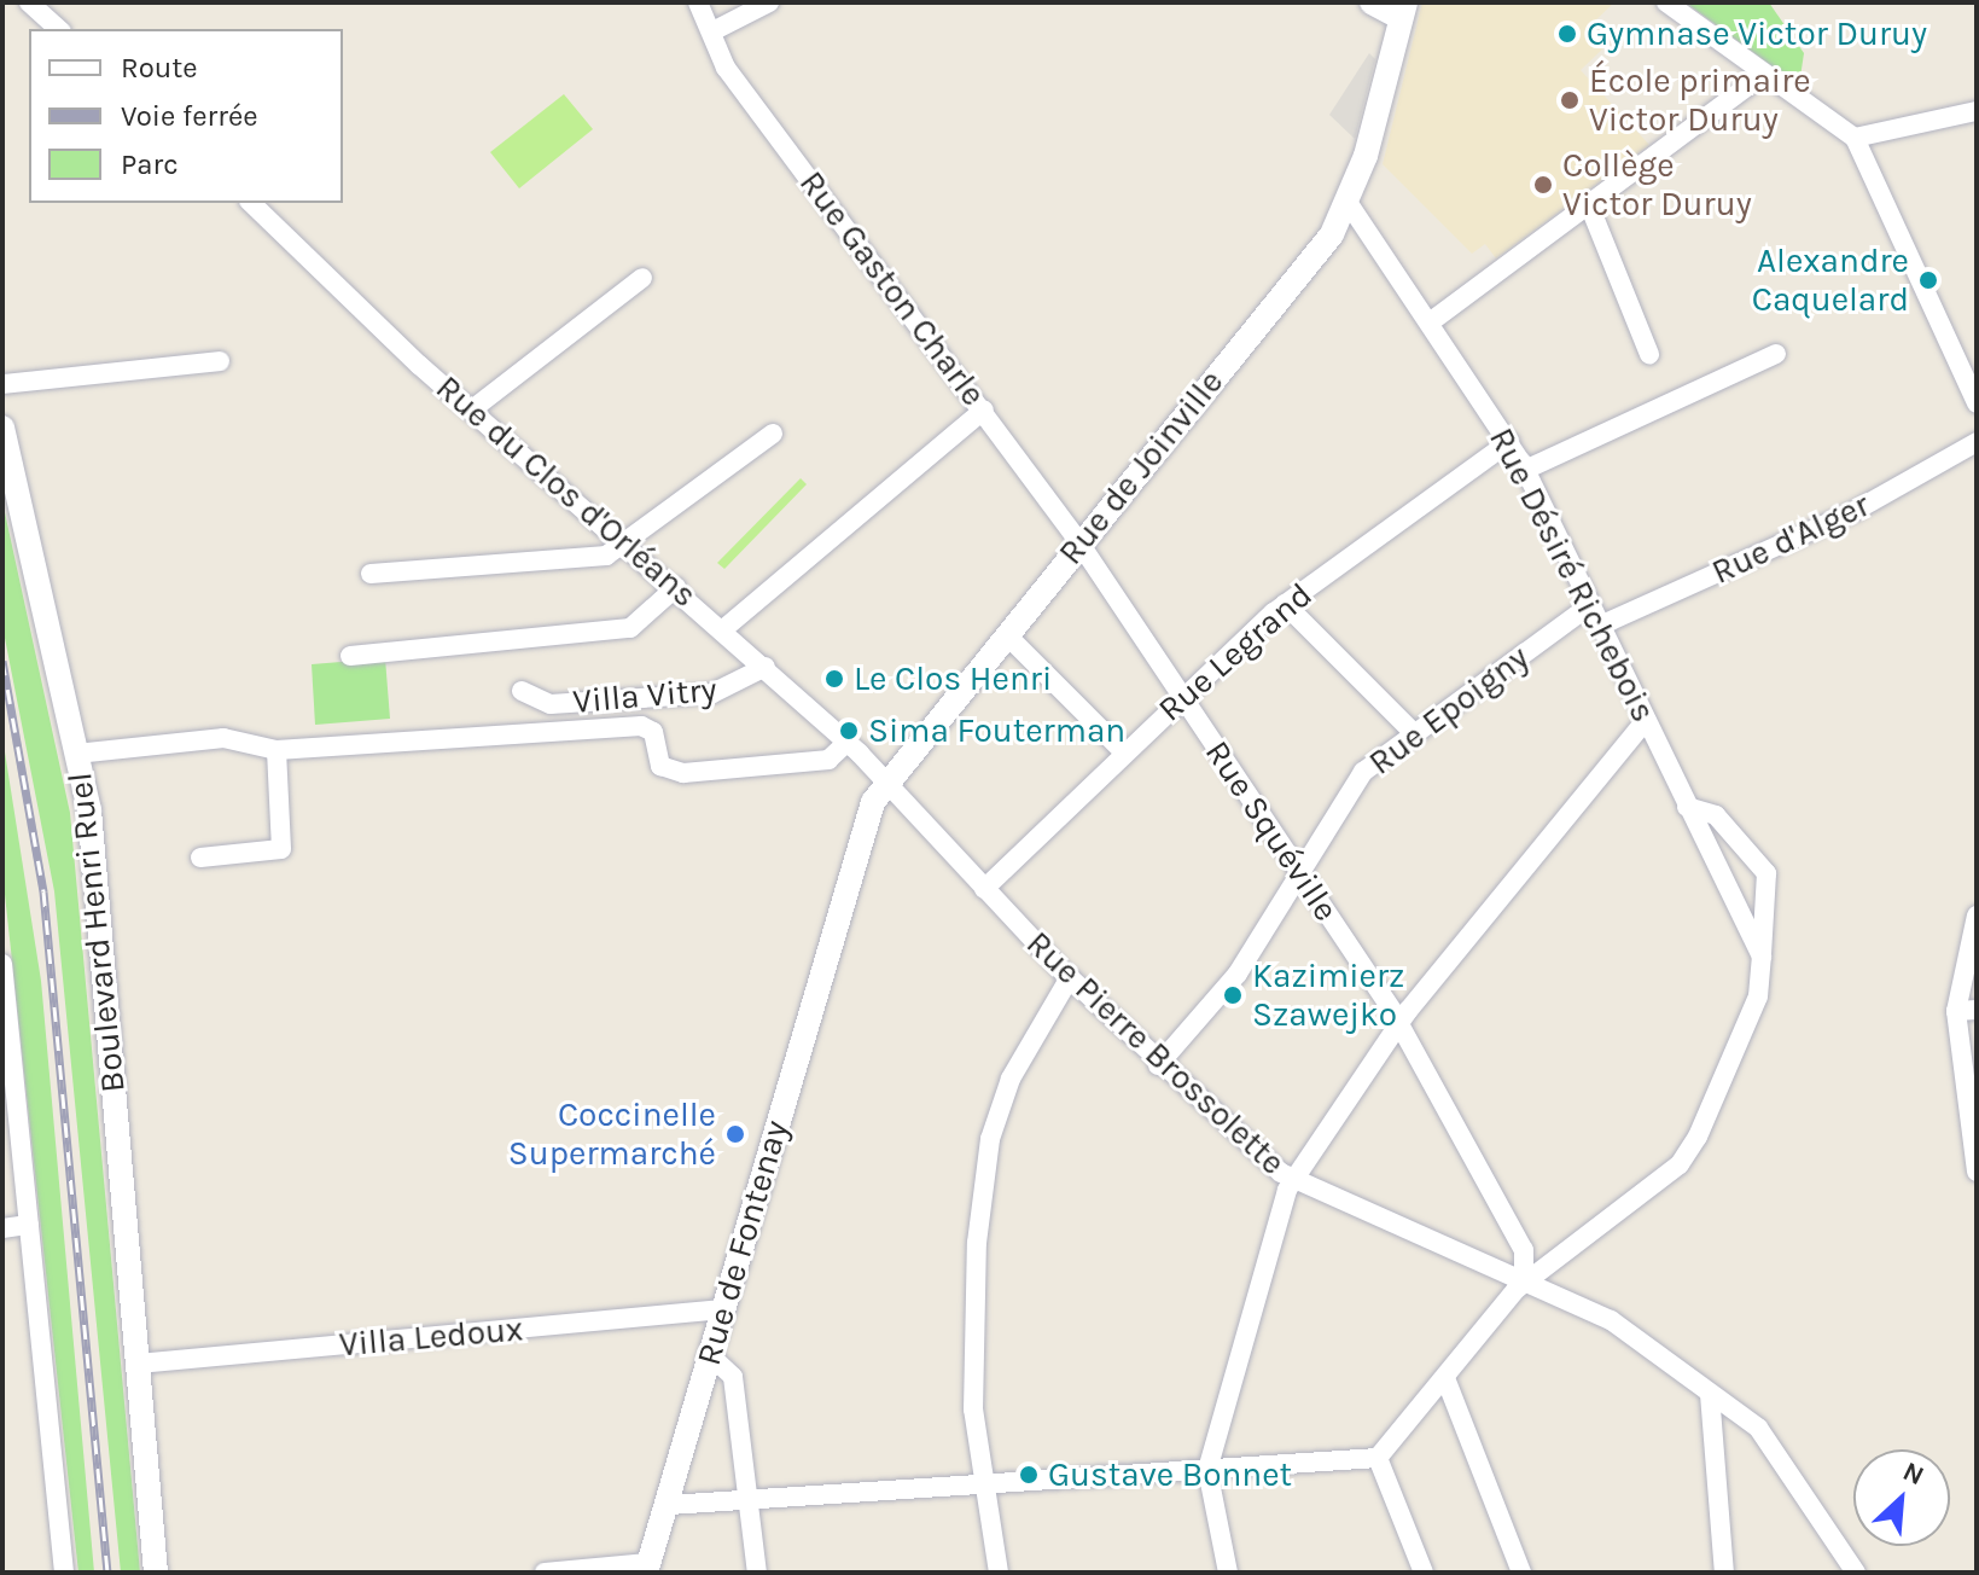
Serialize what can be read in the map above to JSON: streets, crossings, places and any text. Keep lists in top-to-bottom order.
{
  "streets": {
    "street": [
      "Rue Gaston Charle",
      "Rue de Joinville",
      "Rue du Clos d'Orléans",
      "Rue d'Alger",
      "Rue Désiré Richebois",
      "Rue Legrand",
      "Villa Vitry",
      "Rue Epoigny",
      "Rue Squéville",
      "Boulevard Henri Ruel",
      "Rue Pierre Brossolette",
      "Rue de Fontenay",
      "Villa Ledoux"
    ]
  },
  "crossings": [
    ["Rue Gaston Charle", "Rue de Joinville"],
    ["Rue Gaston Charle", "Rue Squéville"],
    ["Rue de Joinville", "Rue du Clos d'Orléans"],
    ["Rue de Joinville", "Rue Désiré Richebois"],
    ["Rue de Joinville", "Rue Squéville"],
    ["Rue de Joinville", "Rue Pierre Brossolette"],
    ["Rue de Joinville", "Rue de Fontenay"],
    ["Rue du Clos d'Orléans", "Villa Vitry"],
    ["Rue du Clos d'Orléans", "Rue Pierre Brossolette"],
    ["Rue d'Alger", "Rue Désiré Richebois"],
    ["Rue Désiré Richebois", "Rue Legrand"],
    ["Rue Désiré Richebois", "Rue Epoigny"],
    ["Rue Legrand", "Rue Squéville"],
    ["Rue Legrand", "Rue Pierre Brossolette"],
    ["Rue Epoigny", "Rue Squéville"],
    ["Rue Epoigny", "Rue Pierre Brossolette"],
    ["Rue Squéville", "Rue Pierre Brossolette"],
    ["Boulevard Henri Ruel", "Villa Ledoux"],
    ["Rue de Fontenay", "Villa Ledoux"]
  ],
  "places": [
    "Gymnase Victor Duruy",
    "École primaire Victor Duruy",
    "Collège Victor Duruy",
    "Alexandre Caquelard",
    "Le Clos Henri",
    "Sima Fouterman",
    "Kazimierz Szawejko",
    "Coccinelle Supermarché",
    "Gustave Bonnet"
  ],
  "legend": ["Route", "Voie ferrée", "Parc"],
  "north": "top right"
}
